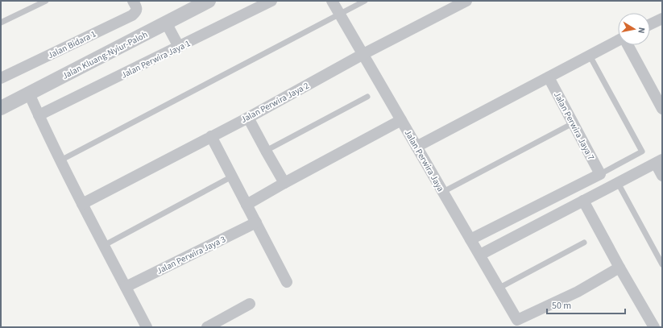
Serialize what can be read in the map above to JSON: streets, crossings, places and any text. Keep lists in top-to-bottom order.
{
  "streets": {
    "street": [
      "Jalan Bidara 1",
      "Jalan Kluang-Nyiur-Paloh",
      "Jalan Perwira Jaya 1",
      "Jalan Perwira Jaya 2",
      "Jalan Perwira Jaya 7",
      "Jalan Perwira Jaya",
      "Jalan Perwira Jaya 3"
    ]
  },
  "crossings": [
    ["Jalan Perwira Jaya 2", "Jalan Perwira Jaya"]
  ],
  "scale_bar": "50 m",
  "north": "right"
}
